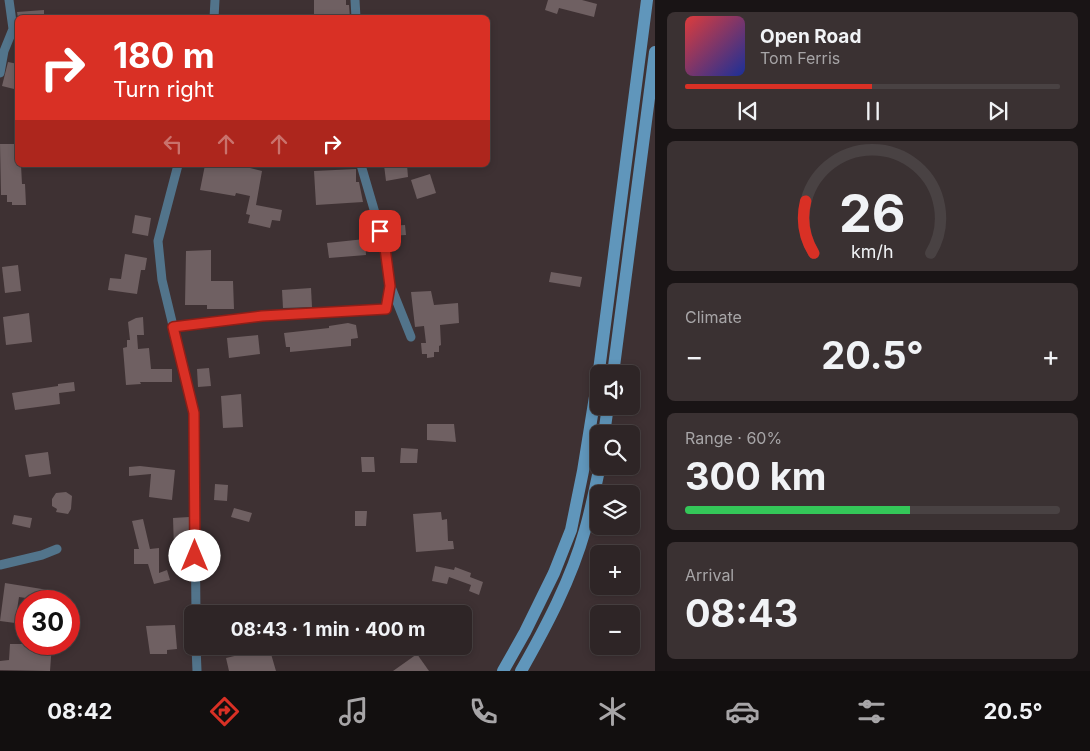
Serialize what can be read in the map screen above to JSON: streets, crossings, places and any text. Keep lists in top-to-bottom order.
{
  "page": {
    "turn": ["180 m", "Turn right"],
    "song": ["Open Road", "Tom Ferris"],
    "tile": [
      "Climate",
      ["Range · 60%", "300 km"],
      ["Arrival", "08:43"]
    ],
    "heat": ["−", "20.5°", "+"],
    "map_buttons": ["+", "−"],
    "limit": "30",
    "trip": "08:43 · 1 min · 400 m",
    "tabs": ["08:42", "20.5°"],
    "gauge": ["26", "km/h"]
  }
}
